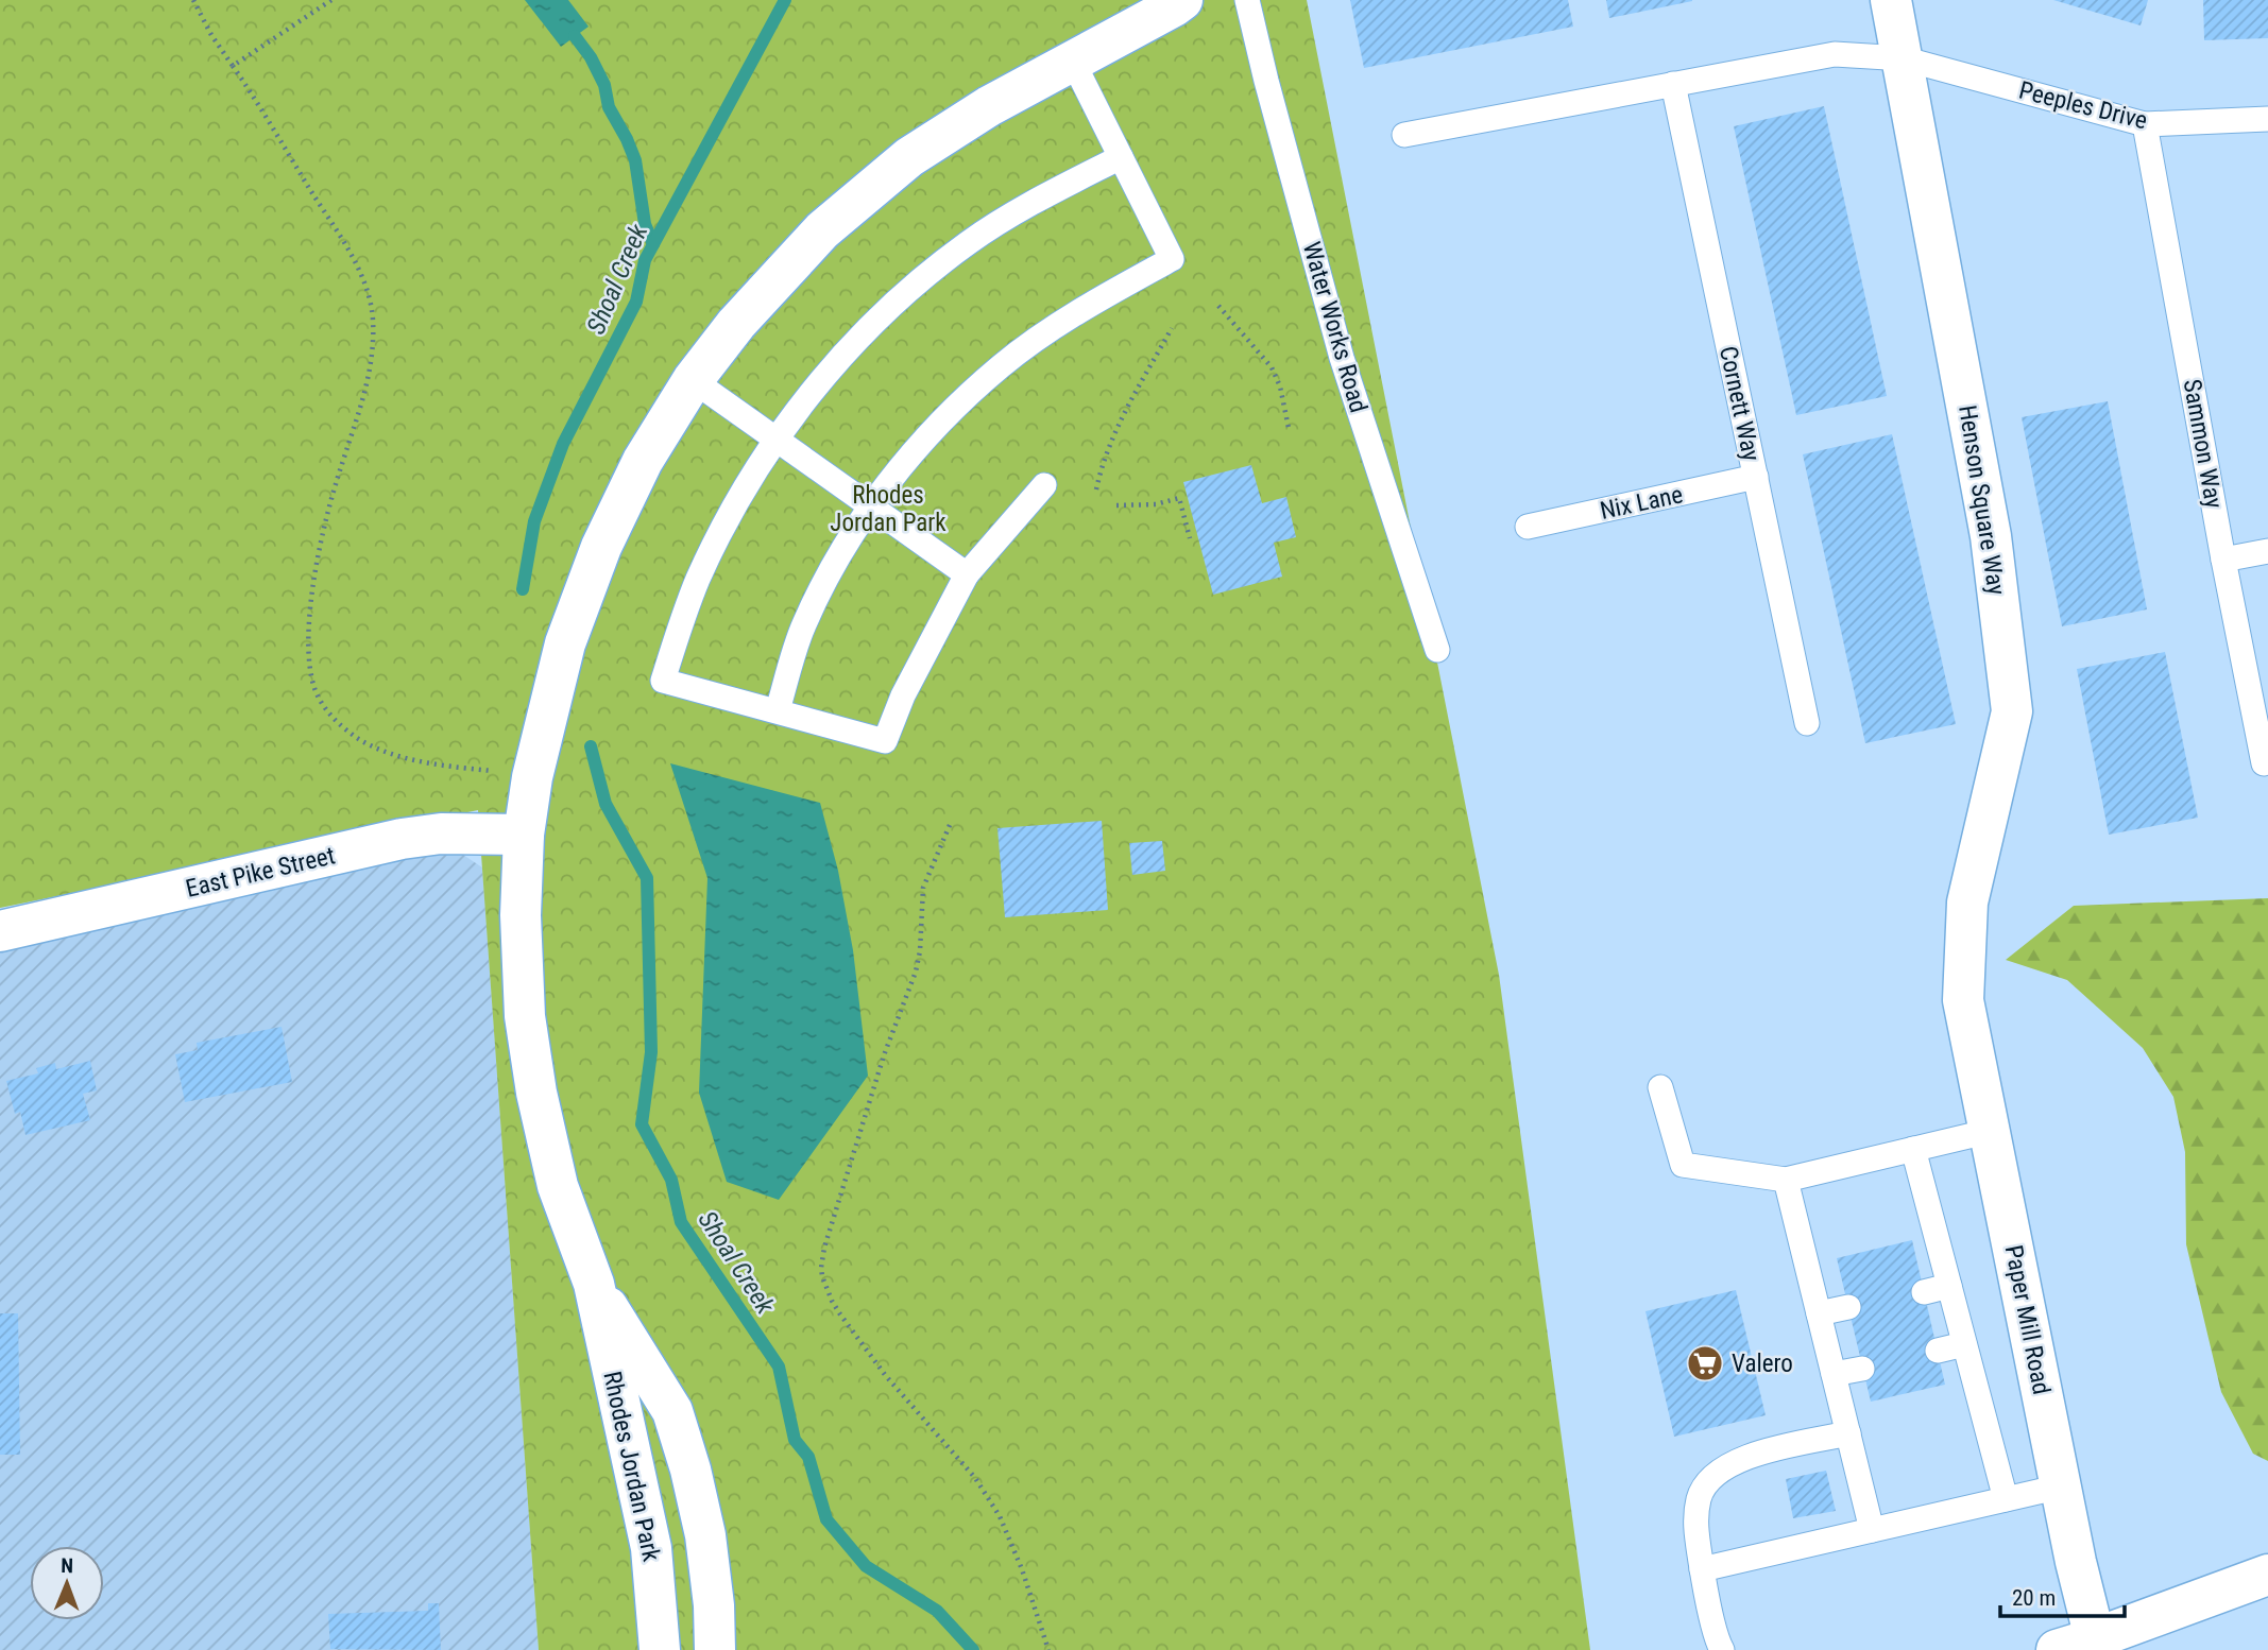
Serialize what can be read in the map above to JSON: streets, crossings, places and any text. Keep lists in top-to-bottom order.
{
  "streets": {
    "street": [
      "Henson Square Way",
      "East Pike Street",
      "Paper Mill Road",
      "Rhodes Jordan Park"
    ],
    "lane": [
      "Peeples Drive",
      "Water Works Road",
      "Cornett Way",
      "Sammon Way",
      "Nix Lane"
    ]
  },
  "crossings": [
    ["Peeples Drive", "Cornett Way"],
    ["Peeples Drive", "Sammon Way"],
    ["Peeples Drive", "Henson Square Way"],
    ["Cornett Way", "Nix Lane"],
    ["Henson Square Way", "Paper Mill Road"],
    ["East Pike Street", "Rhodes Jordan Park"]
  ],
  "water": ["Shoal Creek"],
  "parks": ["Rhodes Jordan Park"],
  "places": {
    "supermarket": ["Valero"]
  },
  "scale_bar": "20 m",
  "north": "top"
}
